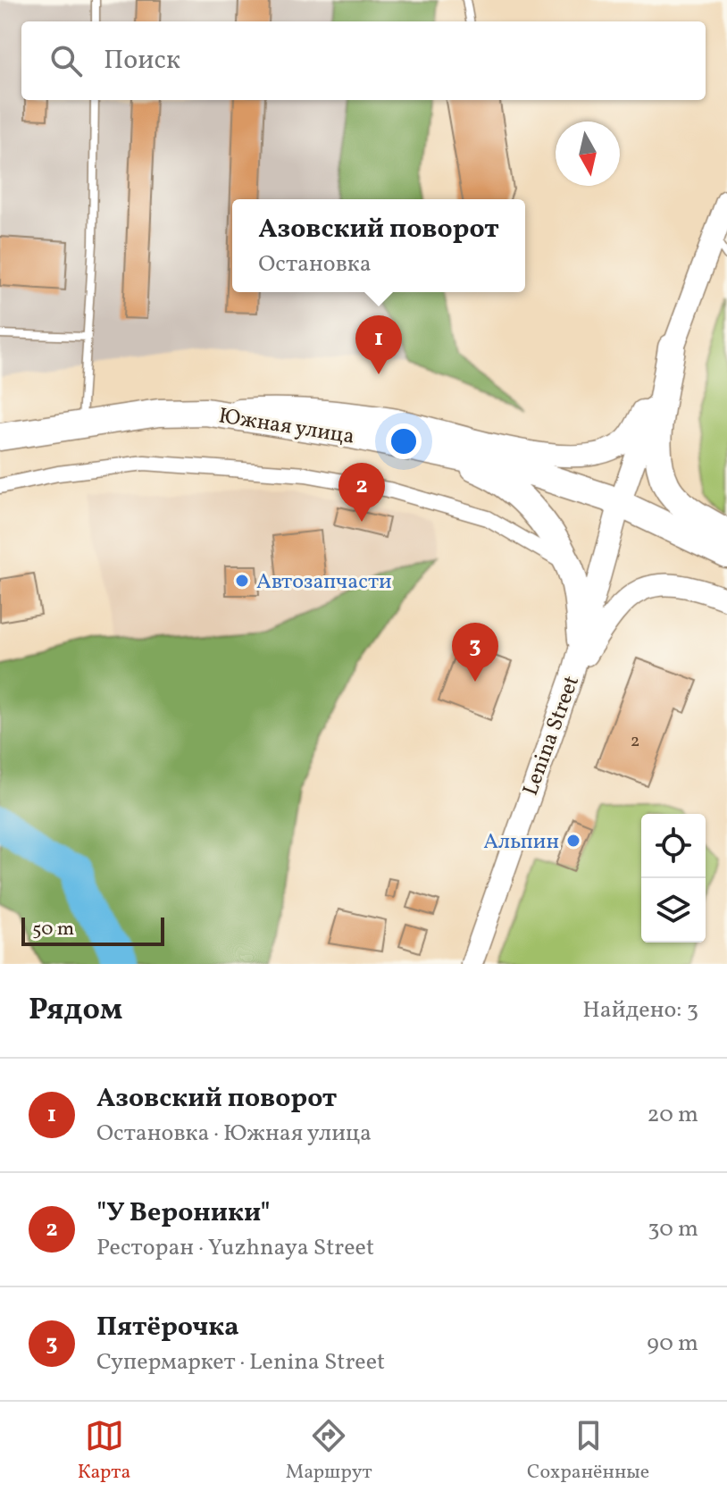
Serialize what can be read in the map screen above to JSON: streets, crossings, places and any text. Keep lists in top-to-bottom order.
{
  "streets": {
    "highway": ["Южная улица"],
    "street": ["Lenina Street"]
  },
  "crossings": [
    ["Южная улица", "Lenina Street"]
  ],
  "places": ["Автозапчасти", "Альпин"],
  "house_numbers": ["2"],
  "scale_bar": "50 m",
  "north": "bottom",
  "page": {
    "search": "Поиск",
    "popup": ["Азовский поворот", "Остановка"],
    "pins": ["1", "2", "3"],
    "scale": "50 m",
    "heading": ["Рядом", "Найдено: 3"],
    "list": [
      {
        "mark": "1",
        "name": "Азовский поворот",
        "note": "Остановка · Южная улица",
        "value": "20 m"
      },
      {
        "mark": "2",
        "name": "\"У Вероники\"",
        "note": "Ресторан · Yuzhnaya Street",
        "value": "30 m"
      },
      {
        "mark": "3",
        "name": "Пятёрочка",
        "note": "Супермаркет · Lenina Street",
        "value": "90 m"
      }
    ],
    "nav": ["Карта", "Маршрут", "Сохранённые"]
  }
}
